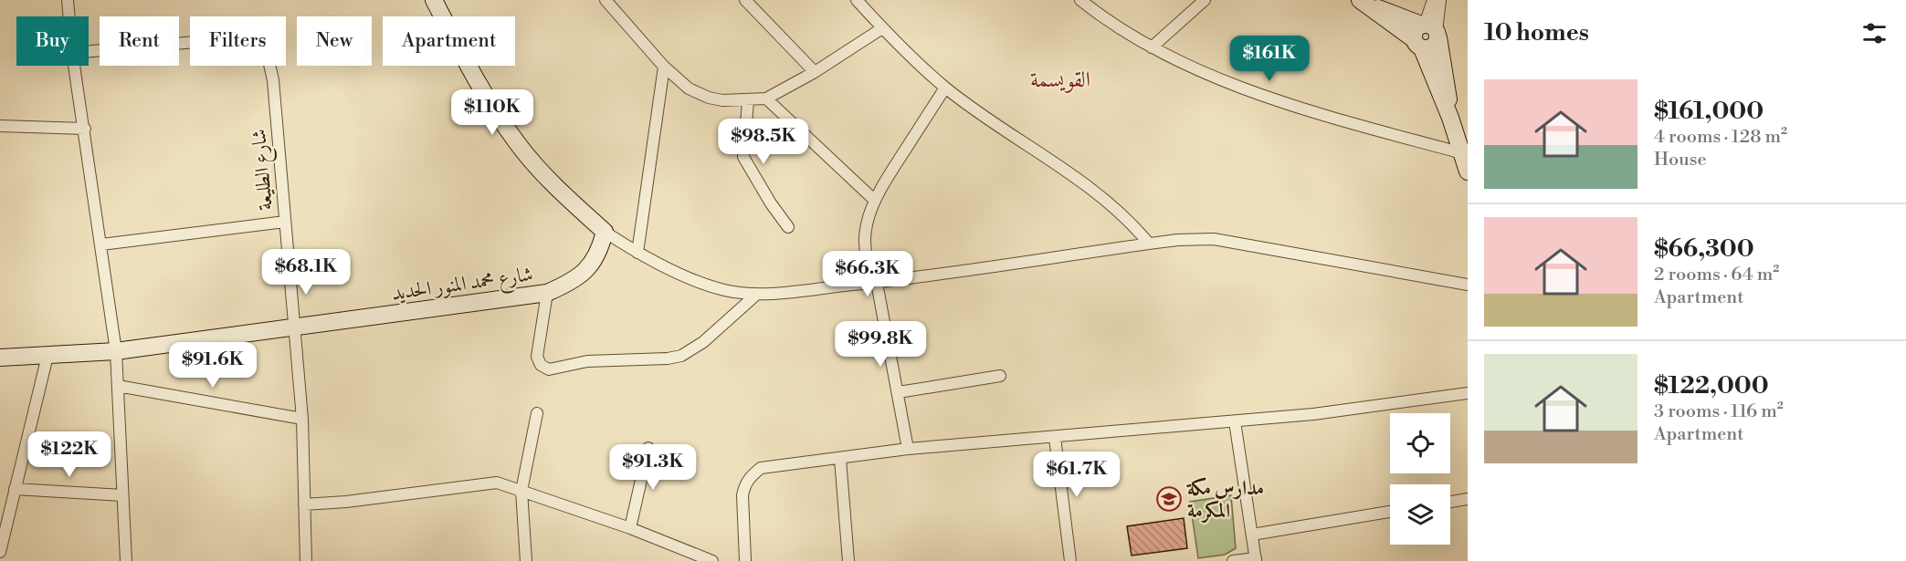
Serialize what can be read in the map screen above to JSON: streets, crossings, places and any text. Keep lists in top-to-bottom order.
{
  "streets": {
    "street": ["شارع الطليعة", "شارع محمد المنور الحديد"]
  },
  "crossings": [
    ["شارع الطليعة", "شارع محمد المنور الحديد"]
  ],
  "districts": ["القويسمة"],
  "places": {
    "school or university": ["مدارس مكة المكرمة"]
  },
  "page": {
    "heading": "10 homes",
    "chip": [
      "Buy",
      "Rent",
      "Filters",
      "New",
      "Apartment"
    ],
    "price": [
      "$161K",
      "$110K",
      "$98.5K",
      "$68.1K",
      "$66.3K",
      "$99.8K",
      "$91.6K",
      "$122K",
      "$91.3K",
      "$61.7K"
    ],
    "list": [
      {
        "name": "$161,000",
        "note": "4 rooms · 128 m² · House"
      },
      {
        "name": "$66,300",
        "note": "2 rooms · 64 m² · Apartment"
      },
      {
        "name": "$122,000",
        "note": "3 rooms · 116 m² · Apartment"
      }
    ]
  }
}
